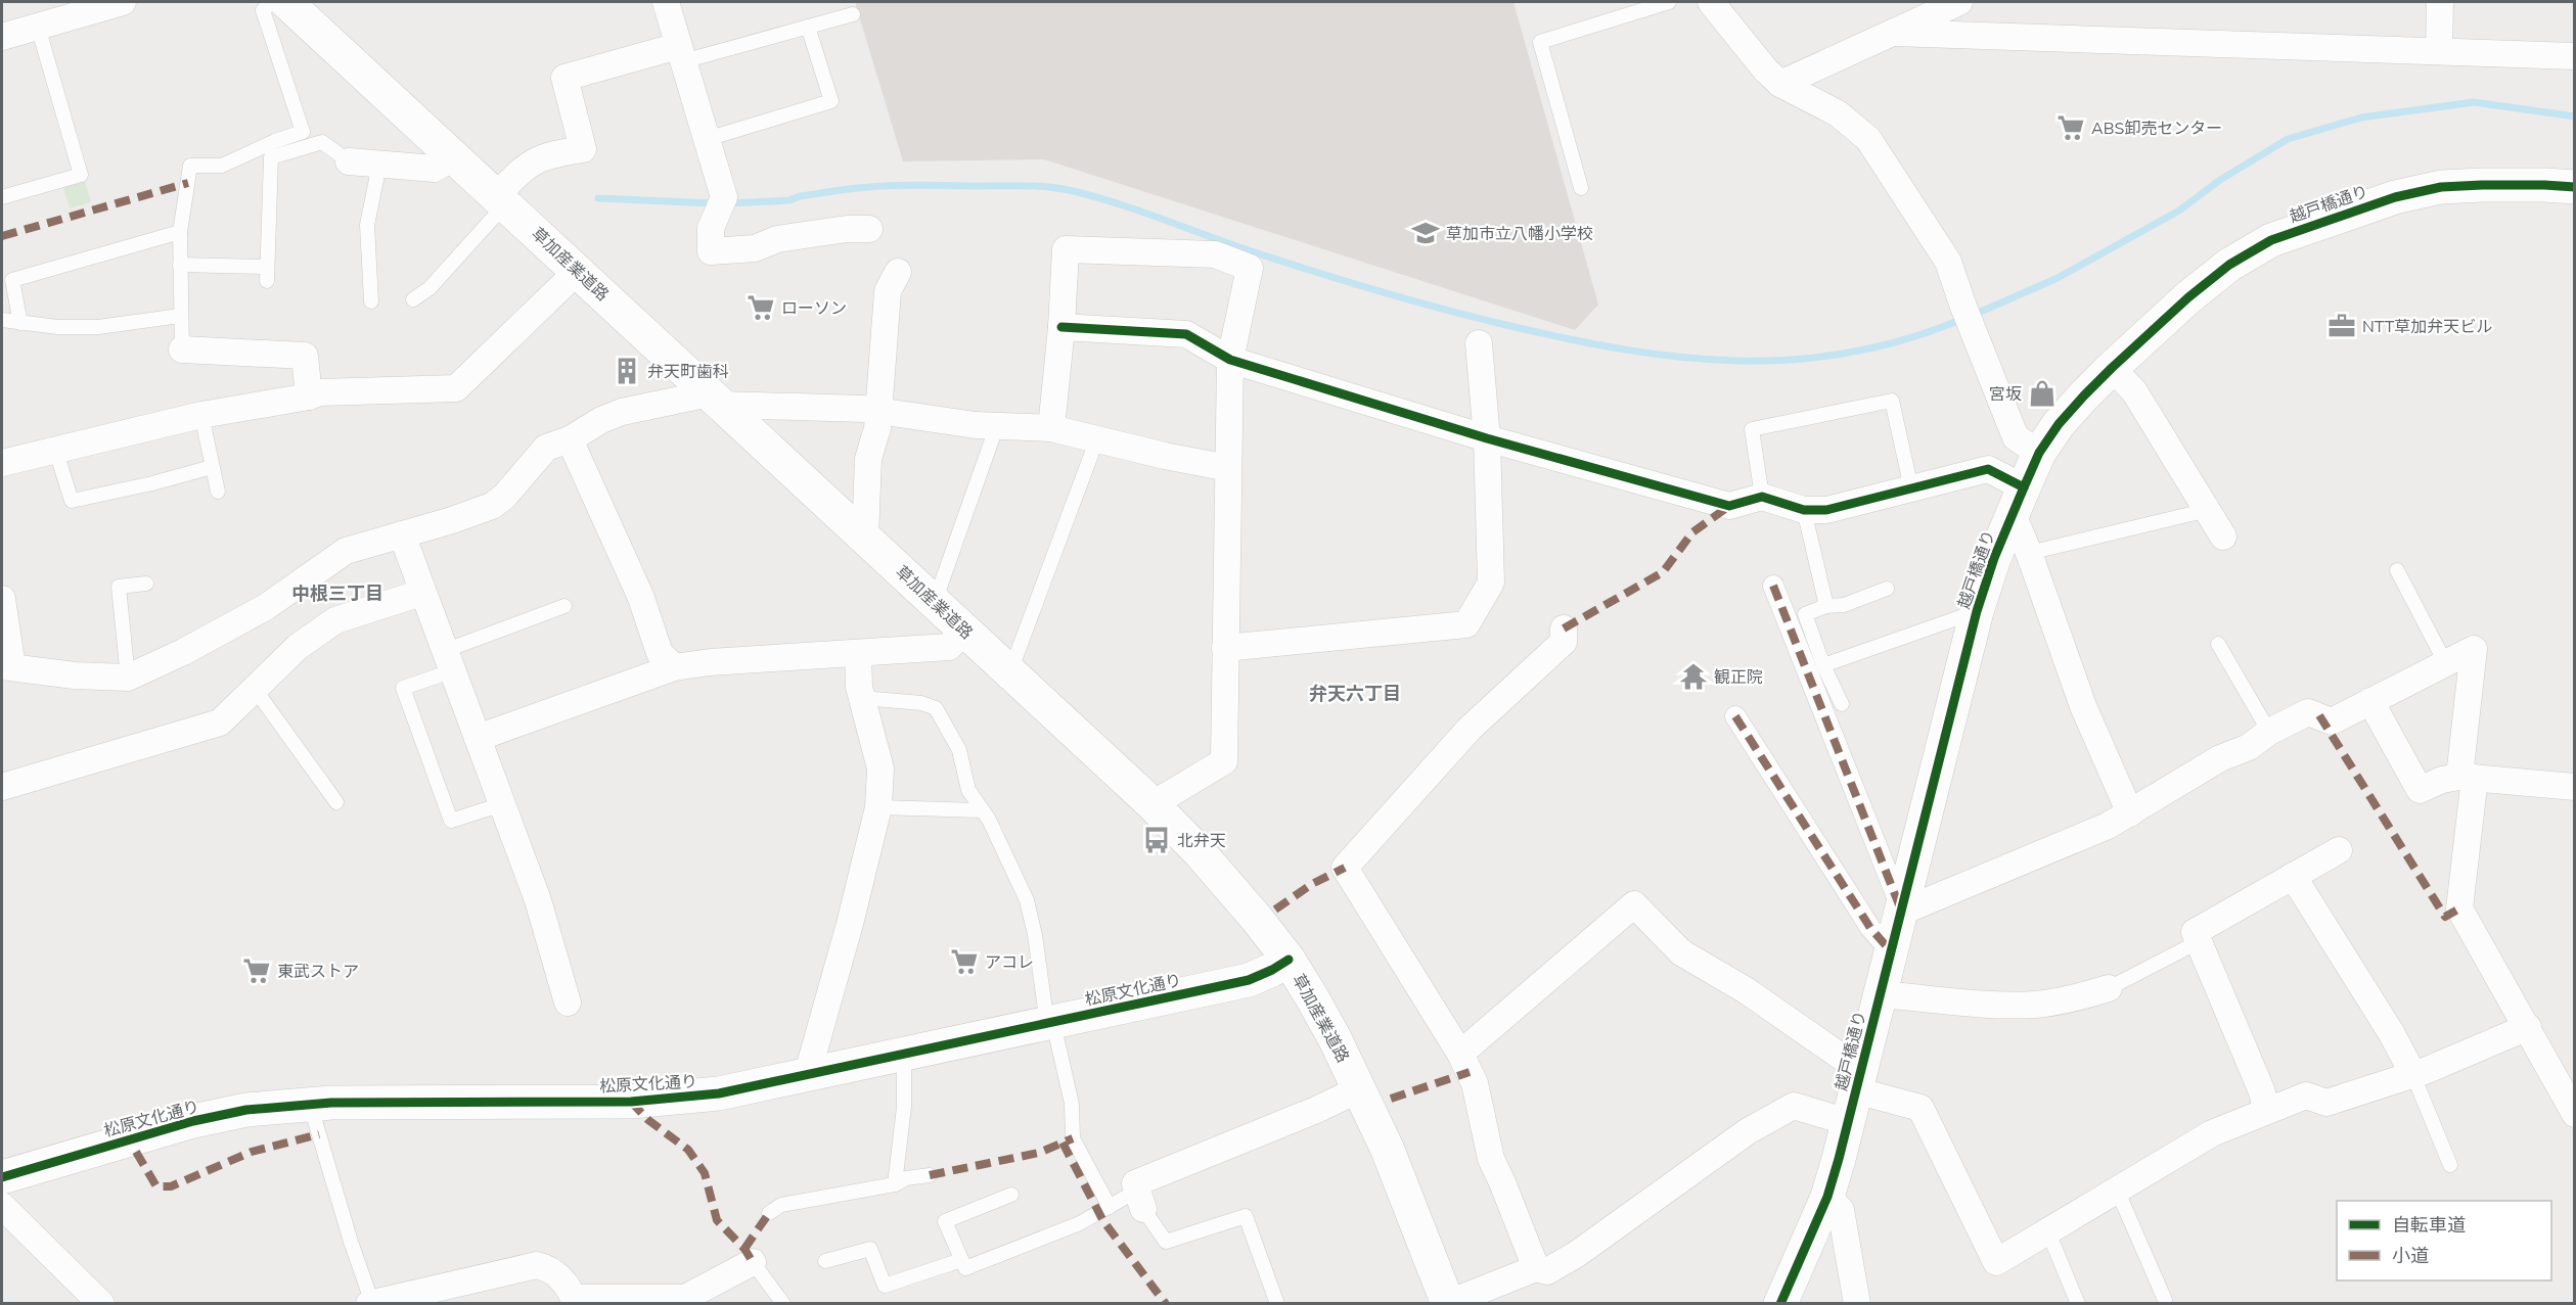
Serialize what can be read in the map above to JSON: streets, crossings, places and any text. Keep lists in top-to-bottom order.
{
  "streets": {
    "street": ["越戸橋通り", "草加産業道路", "松原文化通り"]
  },
  "crossings": [
    ["草加産業道路", "松原文化通り"]
  ],
  "districts": ["中根三丁目", "弁天六丁目"],
  "places": {
    "supermarket": [
      "ABS卸売センター",
      "ローソン",
      "アコレ",
      "東武ストア"
    ],
    "school or university": ["草加市立八幡小学校"],
    "office": ["NTT草加弁天ビル"],
    "building": ["弁天町歯科"],
    "shop": ["宮坂"],
    "temple": ["観正院"],
    "bus stop": ["北弁天"]
  },
  "legend": ["自転車道", "小道"]
}
